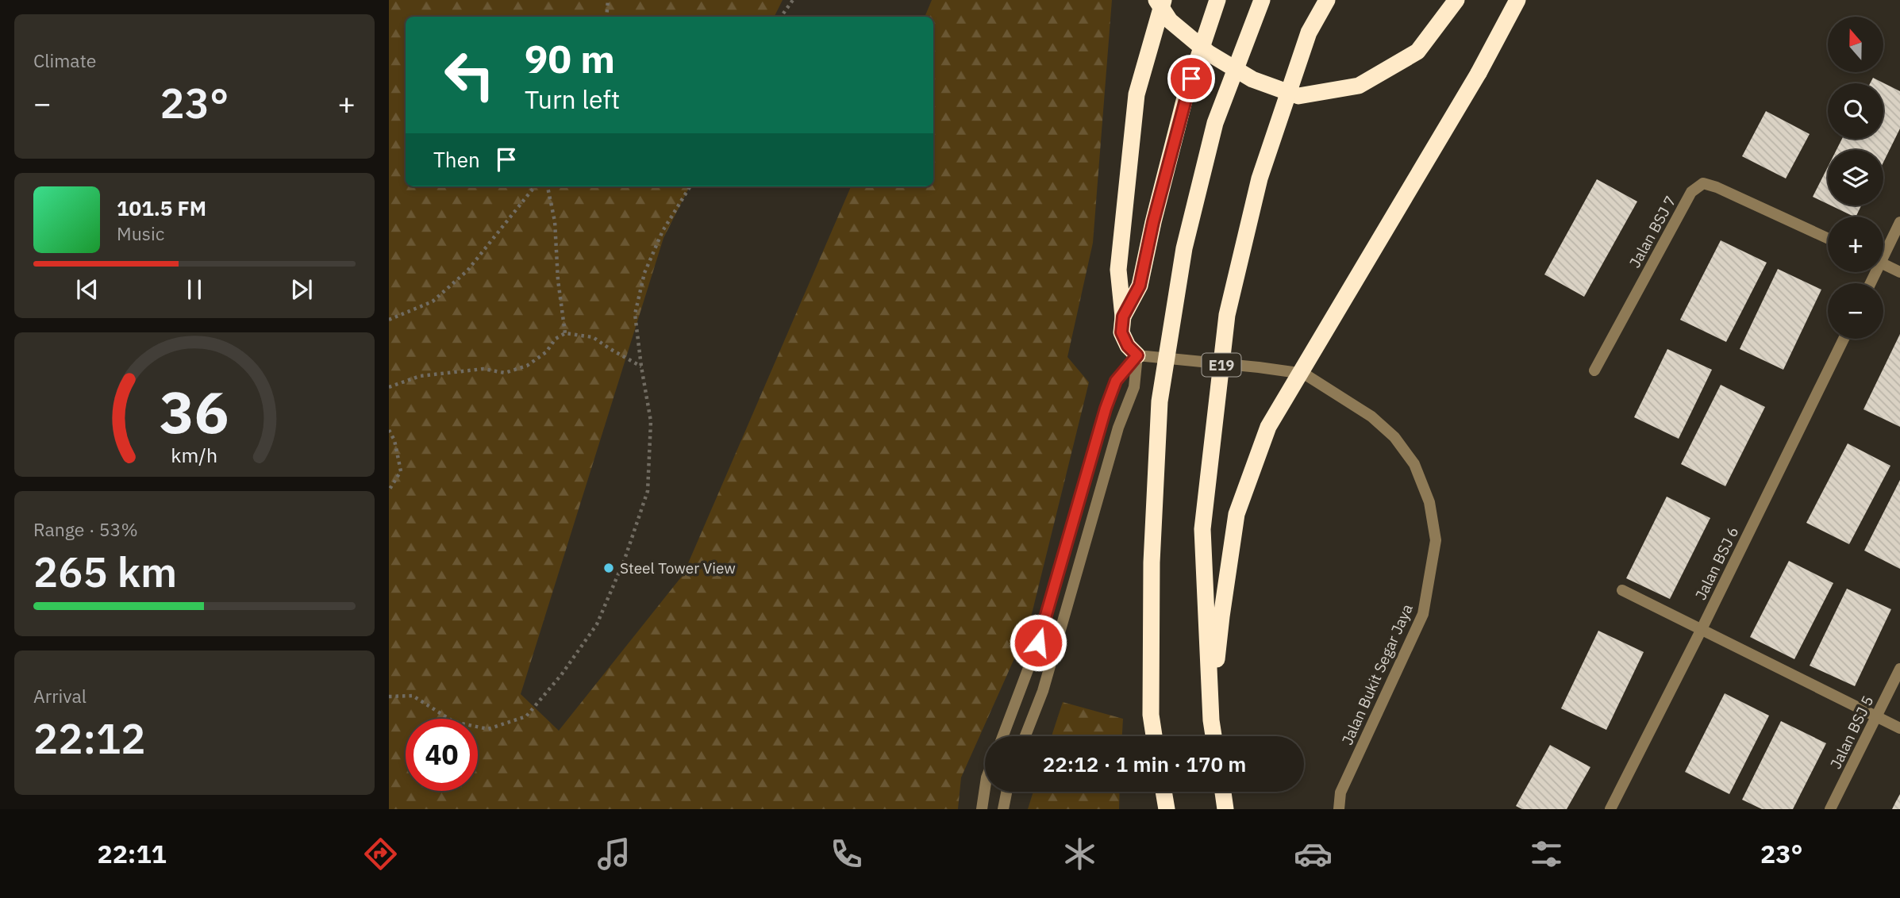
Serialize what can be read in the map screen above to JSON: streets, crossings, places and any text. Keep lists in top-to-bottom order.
{
  "streets": {
    "highway": ["E19"],
    "street": [
      "Jalan BSJ 7",
      "Jalan BSJ 6",
      "Jalan Bukit Segar Jaya",
      "Jalan BSJ 5"
    ]
  },
  "places": ["Steel Tower View"],
  "north": "top",
  "page": {
    "tile": [
      "Climate",
      ["Range · 53%", "265 km"],
      ["Arrival", "22:12"]
    ],
    "map_buttons": ["+", "−"],
    "turn": ["90 m", "Turn left"],
    "heat": ["−", "23°", "+"],
    "then": "Then",
    "song": ["101.5 FM", "Music"],
    "limit": "40",
    "trip": "22:12 · 1 min · 170 m",
    "tabs": ["22:11", "23°"],
    "gauge": ["36", "km/h"]
  }
}
